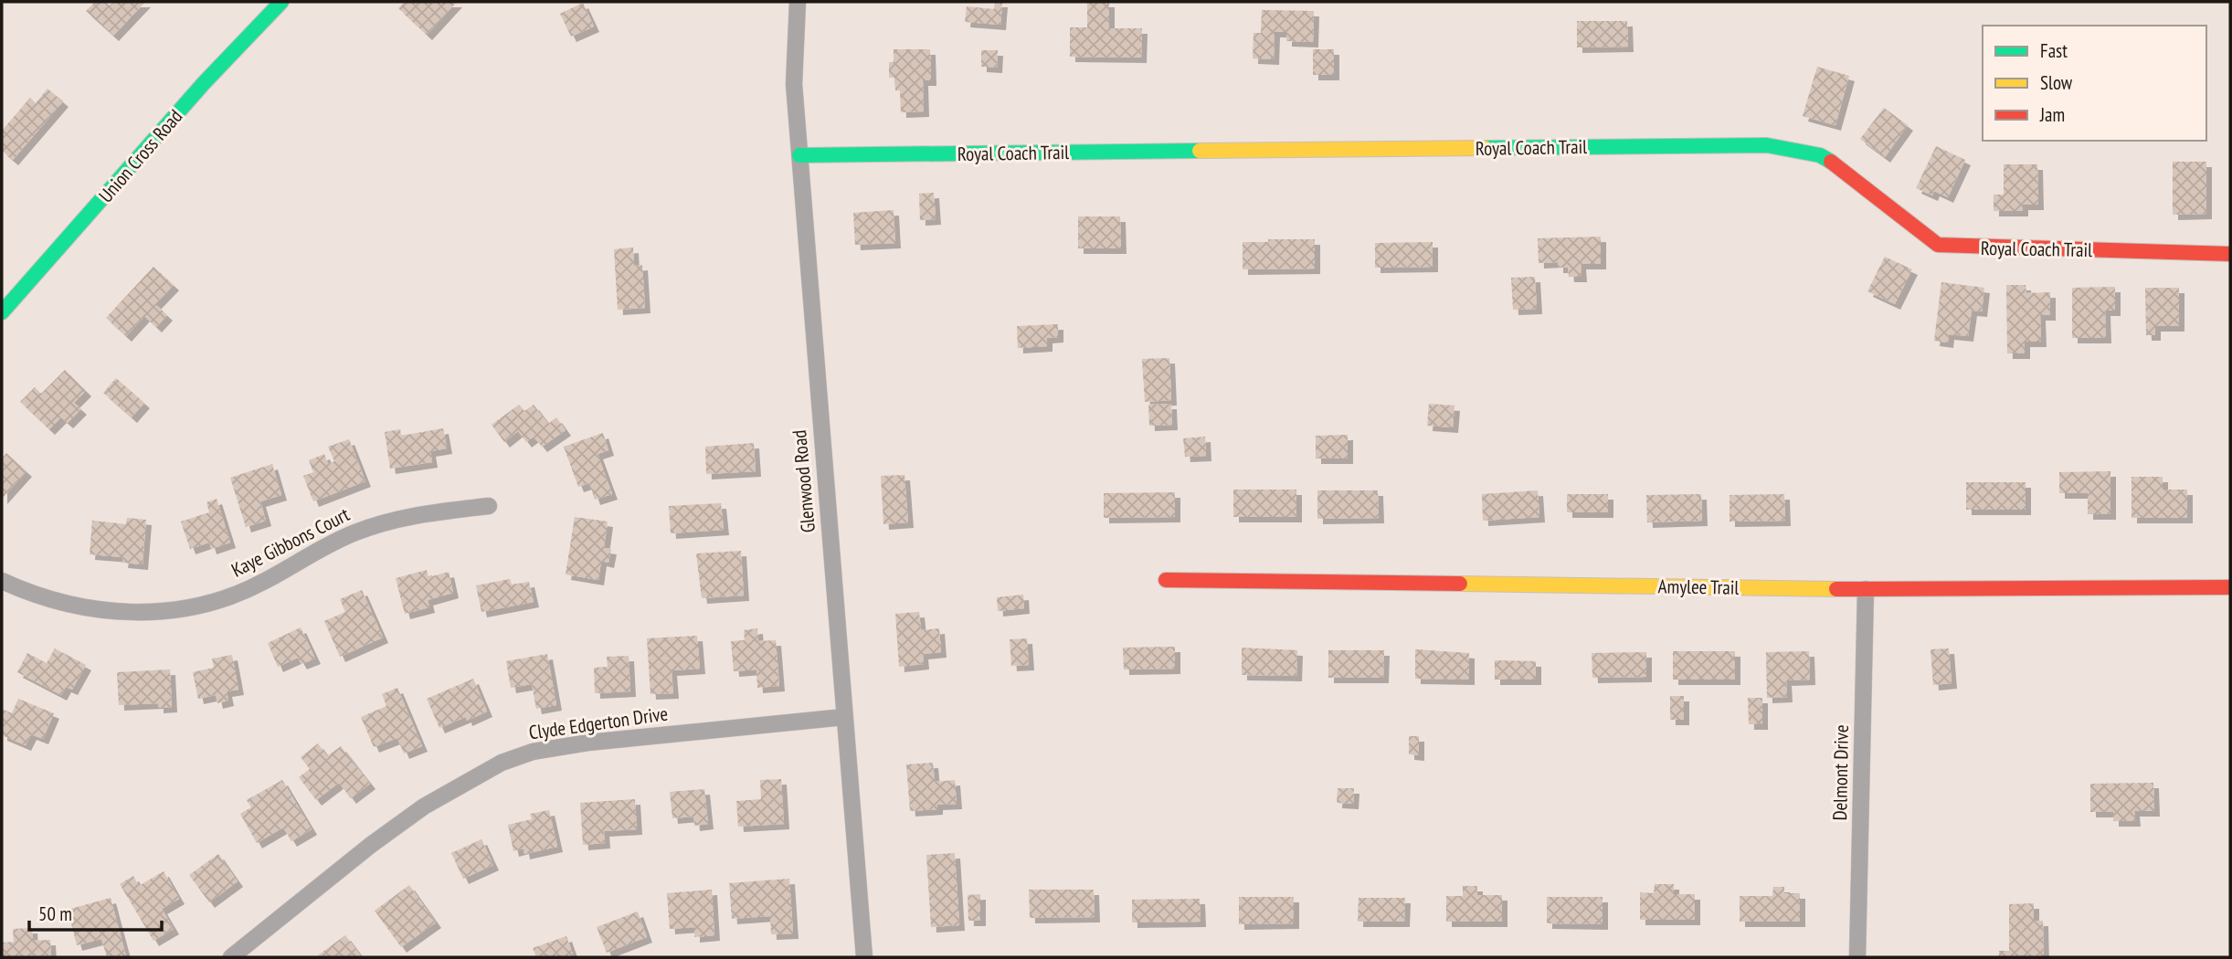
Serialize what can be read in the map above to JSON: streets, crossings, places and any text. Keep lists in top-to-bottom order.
{
  "streets": {
    "street": [
      "Royal Coach Trail",
      "Union Cross Road",
      "Glenwood Road",
      "Kaye Gibbons Court",
      "Amylee Trail",
      "Clyde Edgerton Drive",
      "Delmont Drive"
    ]
  },
  "crossings": [
    ["Royal Coach Trail", "Glenwood Road"],
    ["Glenwood Road", "Clyde Edgerton Drive"],
    ["Amylee Trail", "Delmont Drive"]
  ],
  "legend": ["Fast", "Slow", "Jam"],
  "scale_bar": "50 m"
}
